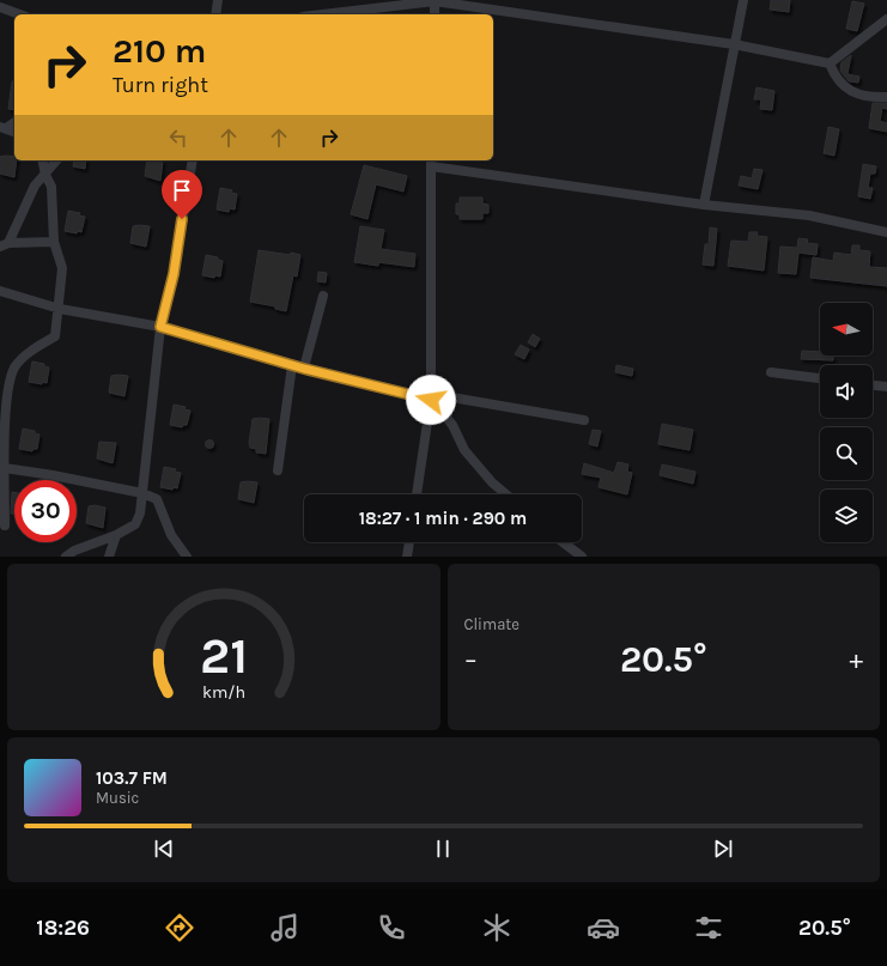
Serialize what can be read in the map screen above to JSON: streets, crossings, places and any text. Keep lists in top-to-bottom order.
{
  "north": "left",
  "page": {
    "turn": ["210 m", "Turn right"],
    "limit": "30",
    "trip": "18:27 · 1 min · 290 m",
    "tile": "Climate",
    "heat": ["−", "20.5°", "+"],
    "song": ["103.7 FM", "Music"],
    "tabs": ["18:26", "20.5°"],
    "gauge": ["21", "km/h"]
  }
}
